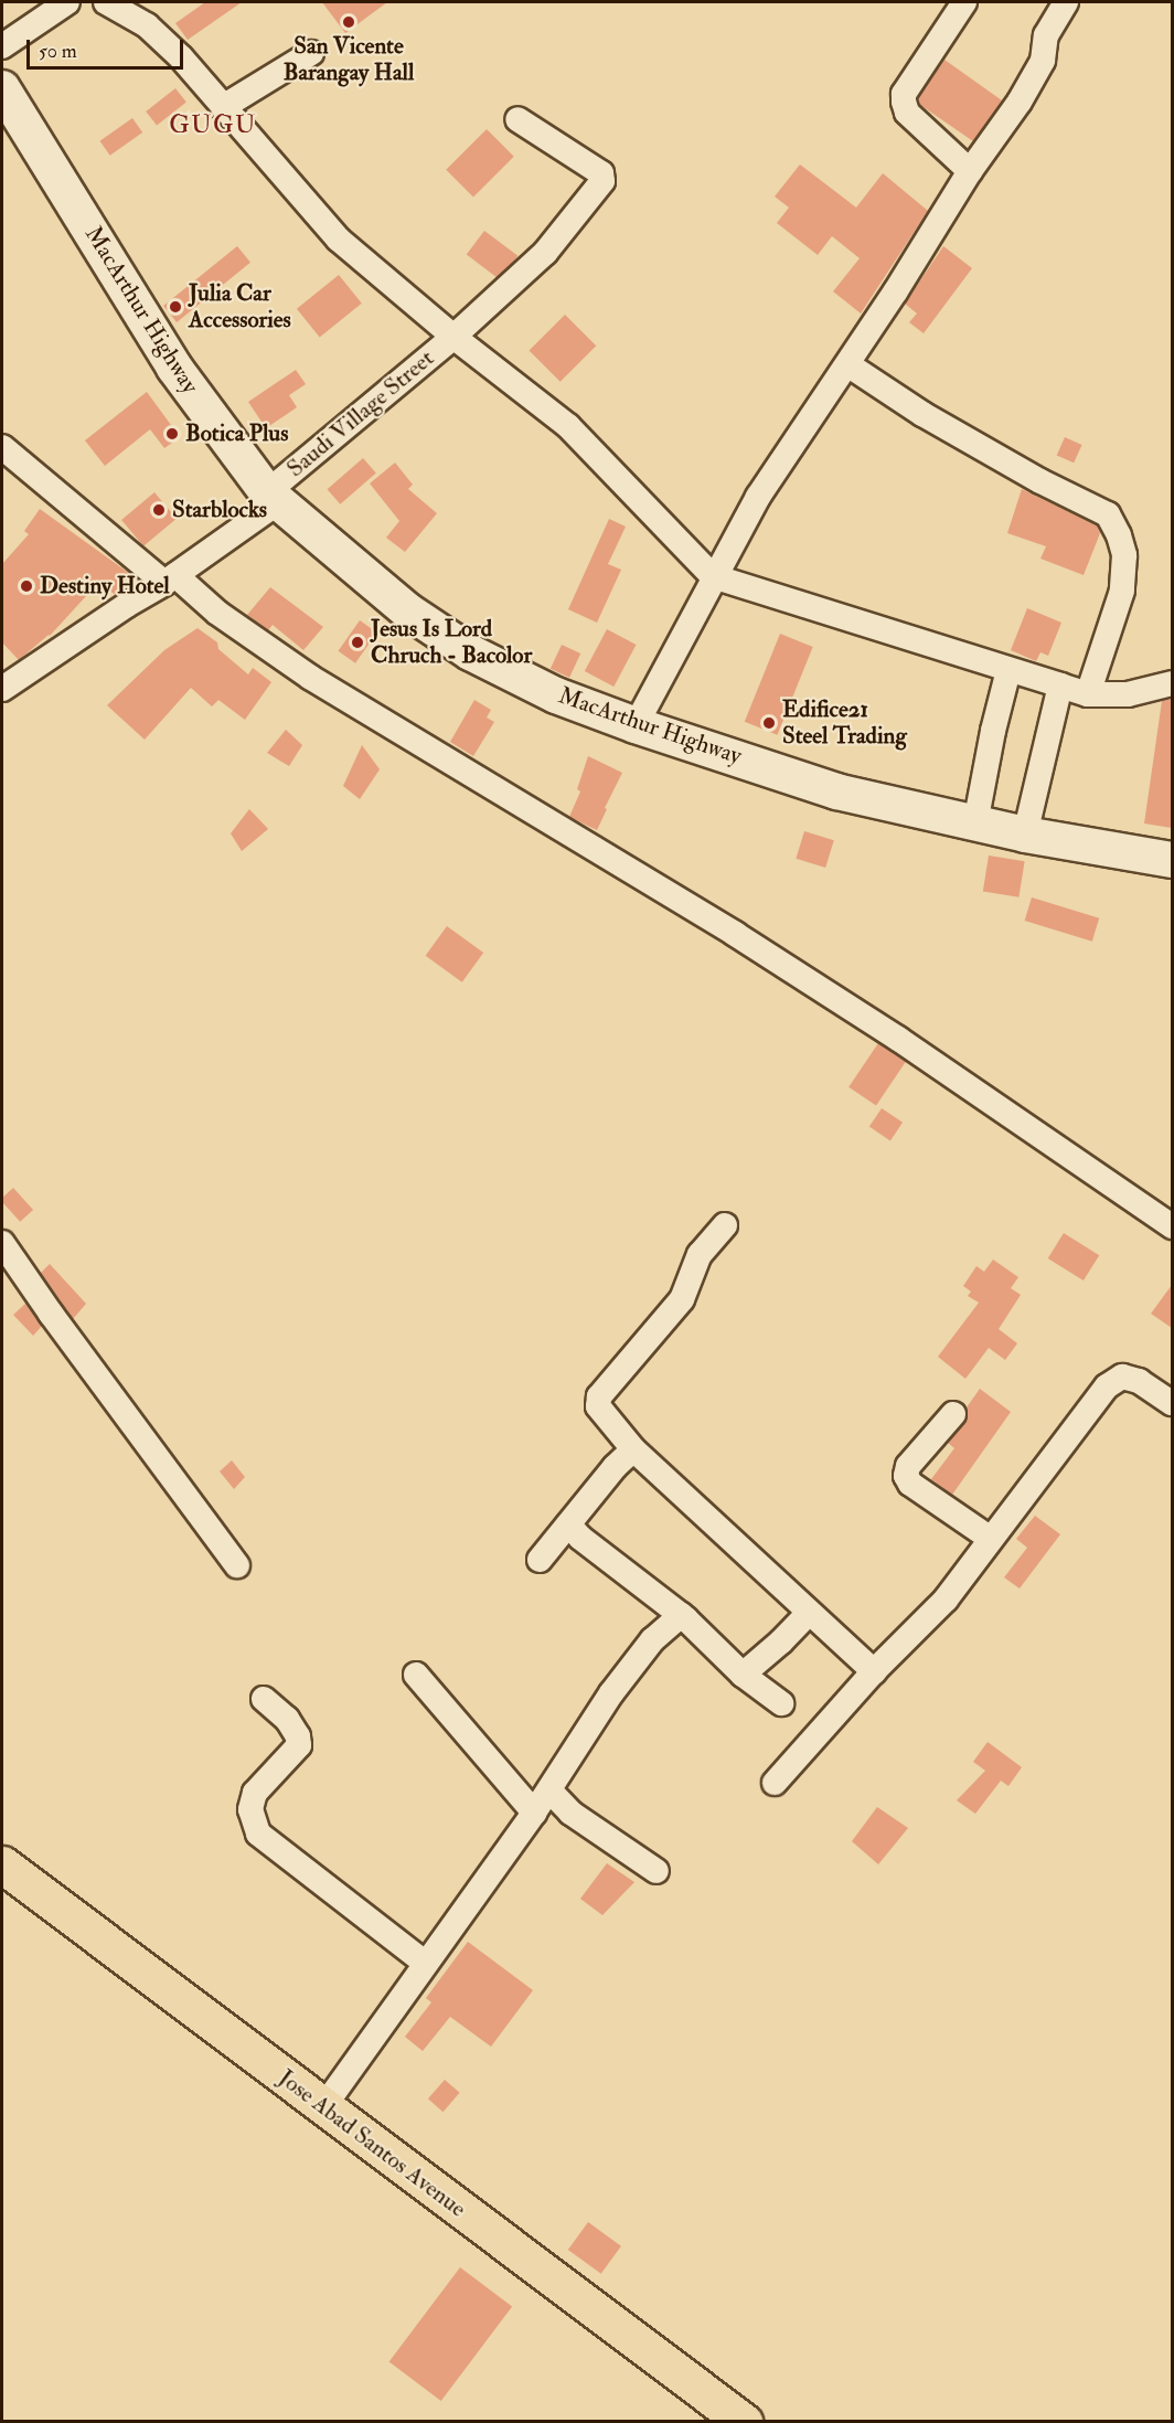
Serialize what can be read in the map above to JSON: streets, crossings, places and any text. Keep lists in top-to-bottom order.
{
  "streets": {
    "highway": ["Jose Abad Santos Avenue"],
    "main road": ["MacArthur Highway"],
    "street": ["Saudi Village Street"]
  },
  "crossings": [
    ["MacArthur Highway", "Saudi Village Street"]
  ],
  "districts": ["GUGU"],
  "places": [
    "San Vicente Barangay Hall",
    "Julia Car Accessories",
    "Botica Plus",
    "Starblocks",
    "Destiny Hotel",
    "Jesus Is Lord Chruch - Bacolor",
    "Edifice21 Steel Trading"
  ],
  "scale_bar": "50 m"
}
